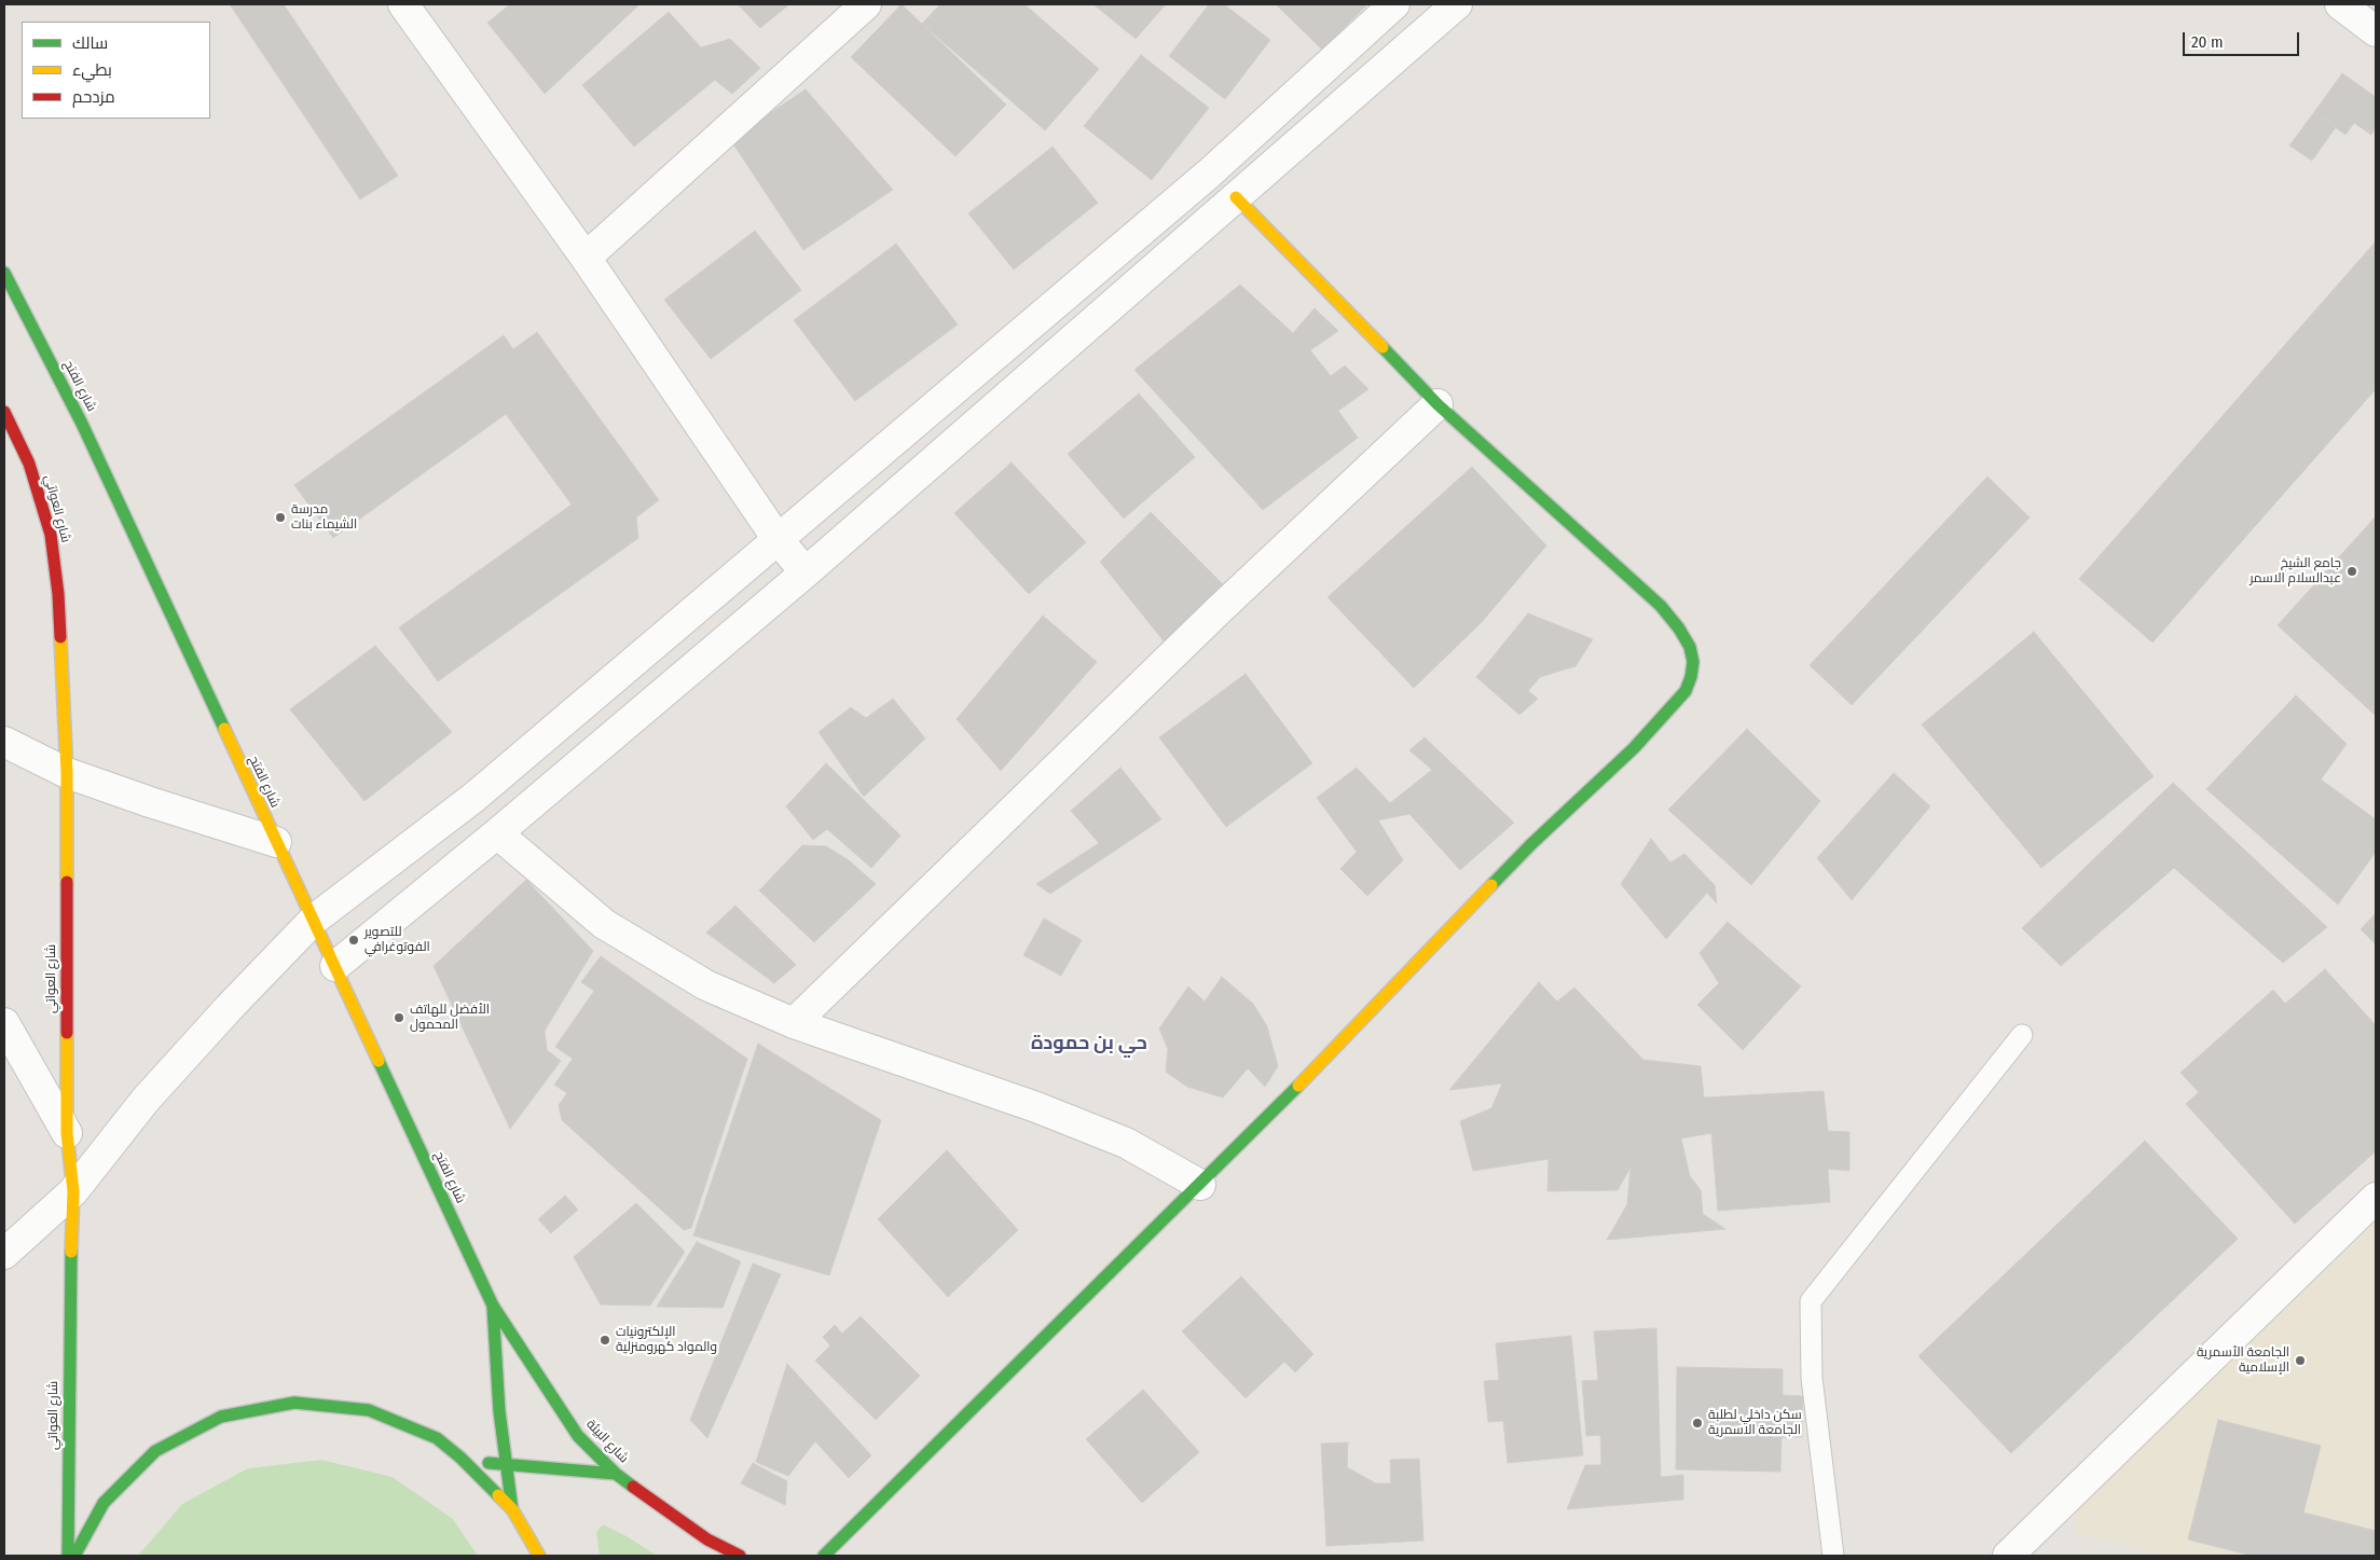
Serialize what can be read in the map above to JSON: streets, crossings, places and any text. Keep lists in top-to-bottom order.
{
  "streets": {
    "main road": ["شارع الفتح", "شارع العواتي", "شارع البيئة"]
  },
  "crossings": [
    ["شارع الفتح", "شارع البيئة"]
  ],
  "districts": ["حي بن حمودة"],
  "places": [
    "مدرسة الشيماء بنات",
    "جامع الشيخ عبدالسلام الاسمر",
    "للتصوير الفوتوغرافي",
    "الأفضل للهاتف المحمول",
    "الإلكترونيات والمواد كهرومنزلية",
    "الجامعة الأسمرية الإسلامية",
    "سكن داخلي لطلبة الجامعة اﻻسمرية"
  ],
  "legend": ["سالك", "بطيء", "مزدحم"],
  "scale_bar": "20 m"
}
